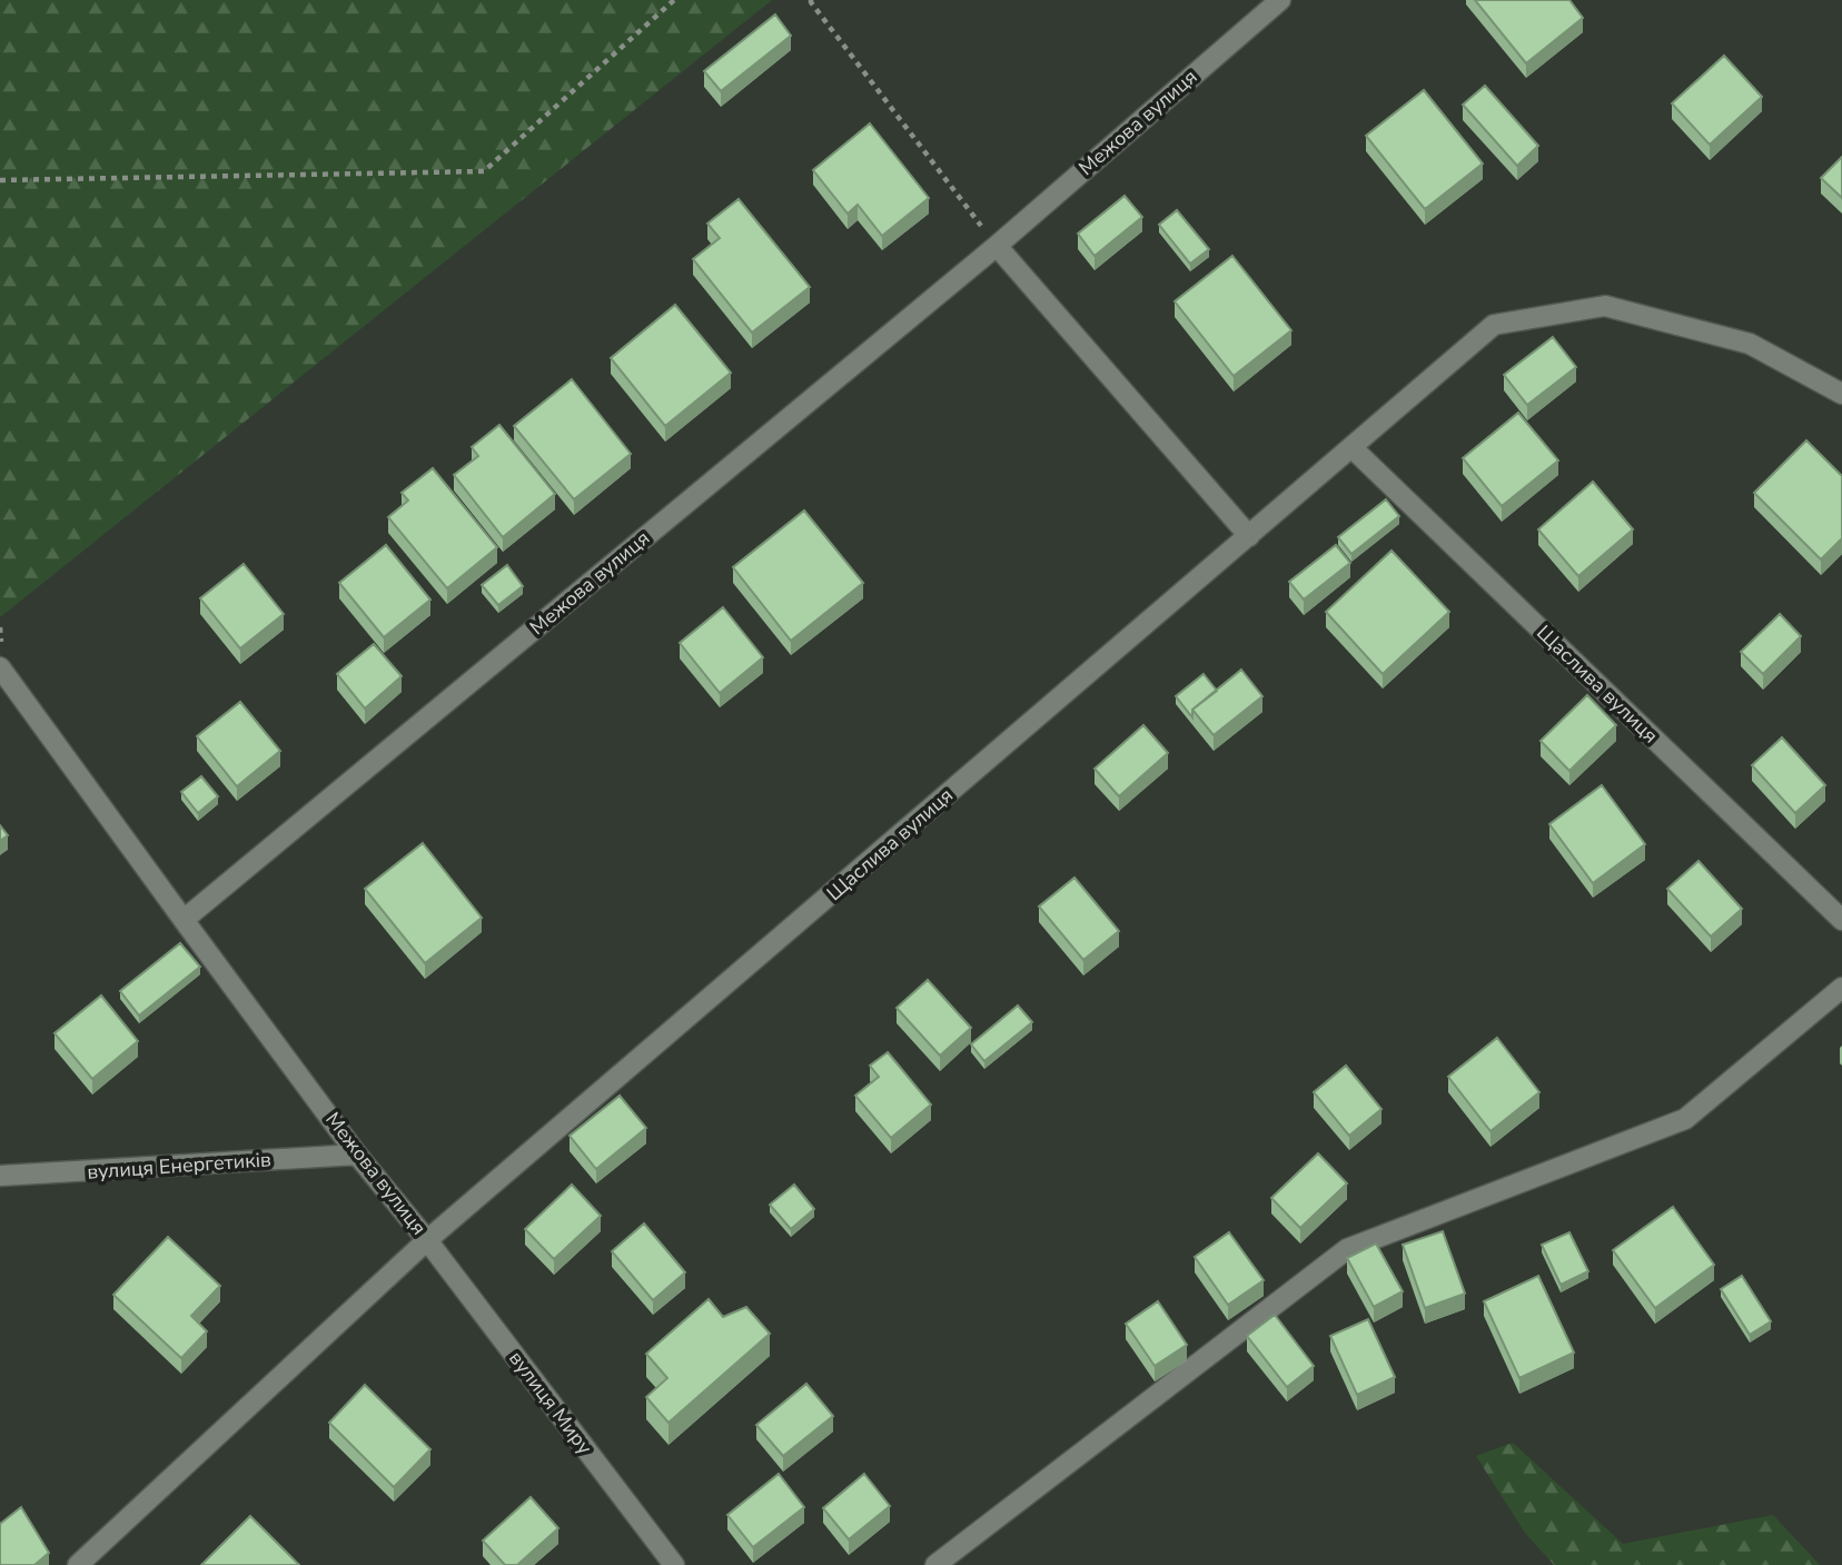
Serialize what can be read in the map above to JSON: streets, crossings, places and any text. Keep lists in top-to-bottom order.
{
  "streets": {
    "street": [
      "Межова вулиця",
      "Щаслива вулиця",
      "вулиця Енергетиків",
      "вулиця Миру"
    ]
  },
  "crossings": [
    ["Межова вулиця", "Щаслива вулиця"],
    ["Межова вулиця", "вулиця Енергетиків"],
    ["Межова вулиця", "вулиця Миру"],
    ["Щаслива вулиця", "вулиця Миру"]
  ]
}
